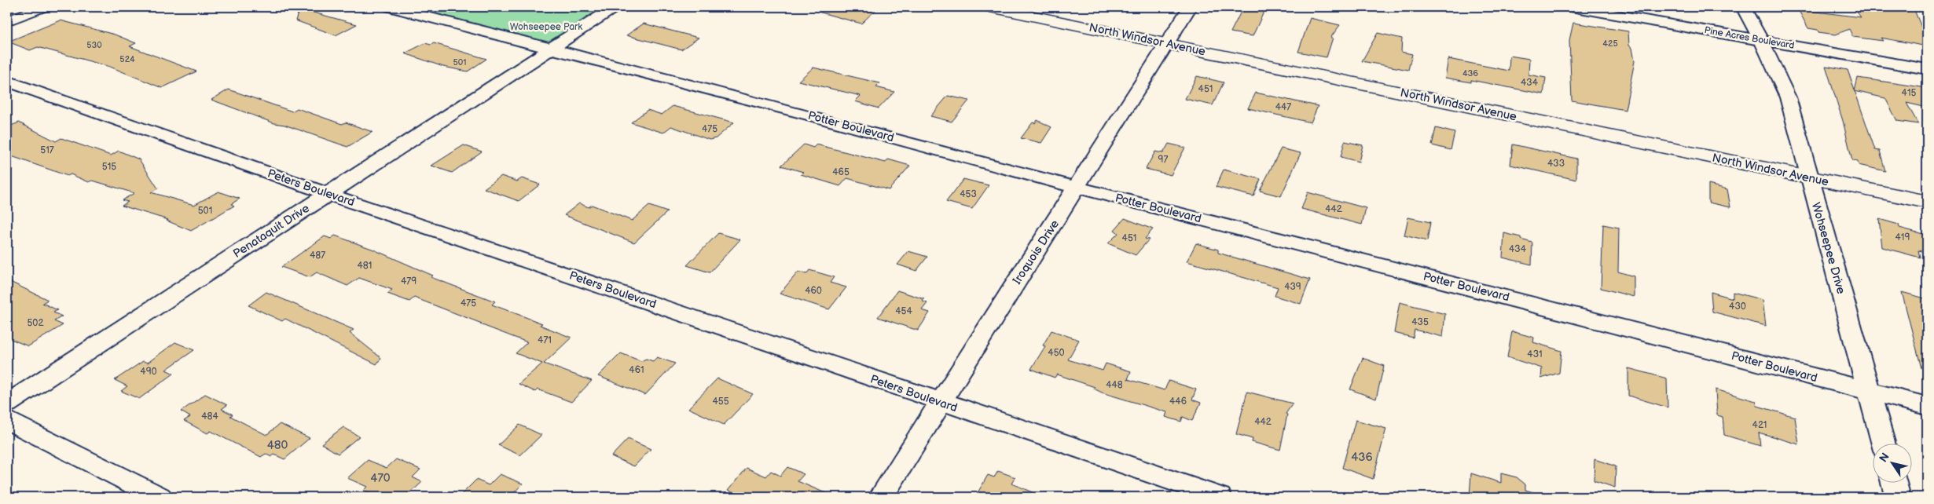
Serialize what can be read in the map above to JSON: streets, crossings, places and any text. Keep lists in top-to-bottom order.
{
  "streets": {
    "street": [
      "Pine Acres Boulevard",
      "North Windsor Avenue",
      "Potter Boulevard",
      "Peters Boulevard",
      "Penataquit Drive",
      "Wohseepee Drive",
      "Iroquois Drive"
    ]
  },
  "crossings": [
    ["Pine Acres Boulevard", "Wohseepee Drive"],
    ["North Windsor Avenue", "Wohseepee Drive"],
    ["North Windsor Avenue", "Iroquois Drive"],
    ["Potter Boulevard", "Penataquit Drive"],
    ["Potter Boulevard", "Wohseepee Drive"],
    ["Potter Boulevard", "Iroquois Drive"],
    ["Peters Boulevard", "Penataquit Drive"],
    ["Peters Boulevard", "Iroquois Drive"]
  ],
  "parks": ["Wohseepee Park"],
  "house_numbers": [
    "425",
    "530",
    "524",
    "501",
    "436",
    "434",
    "451",
    "415",
    "447",
    "475",
    "517",
    "97",
    "433",
    "515",
    "465",
    "453",
    "442",
    "501",
    "419",
    "451",
    "434",
    "487",
    "481",
    "479",
    "439",
    "460",
    "475",
    "430",
    "454",
    "435",
    "502",
    "471",
    "450",
    "431",
    "461",
    "490",
    "448",
    "455",
    "446",
    "484",
    "442",
    "421",
    "480",
    "436",
    "470"
  ],
  "north": "top left"
}
